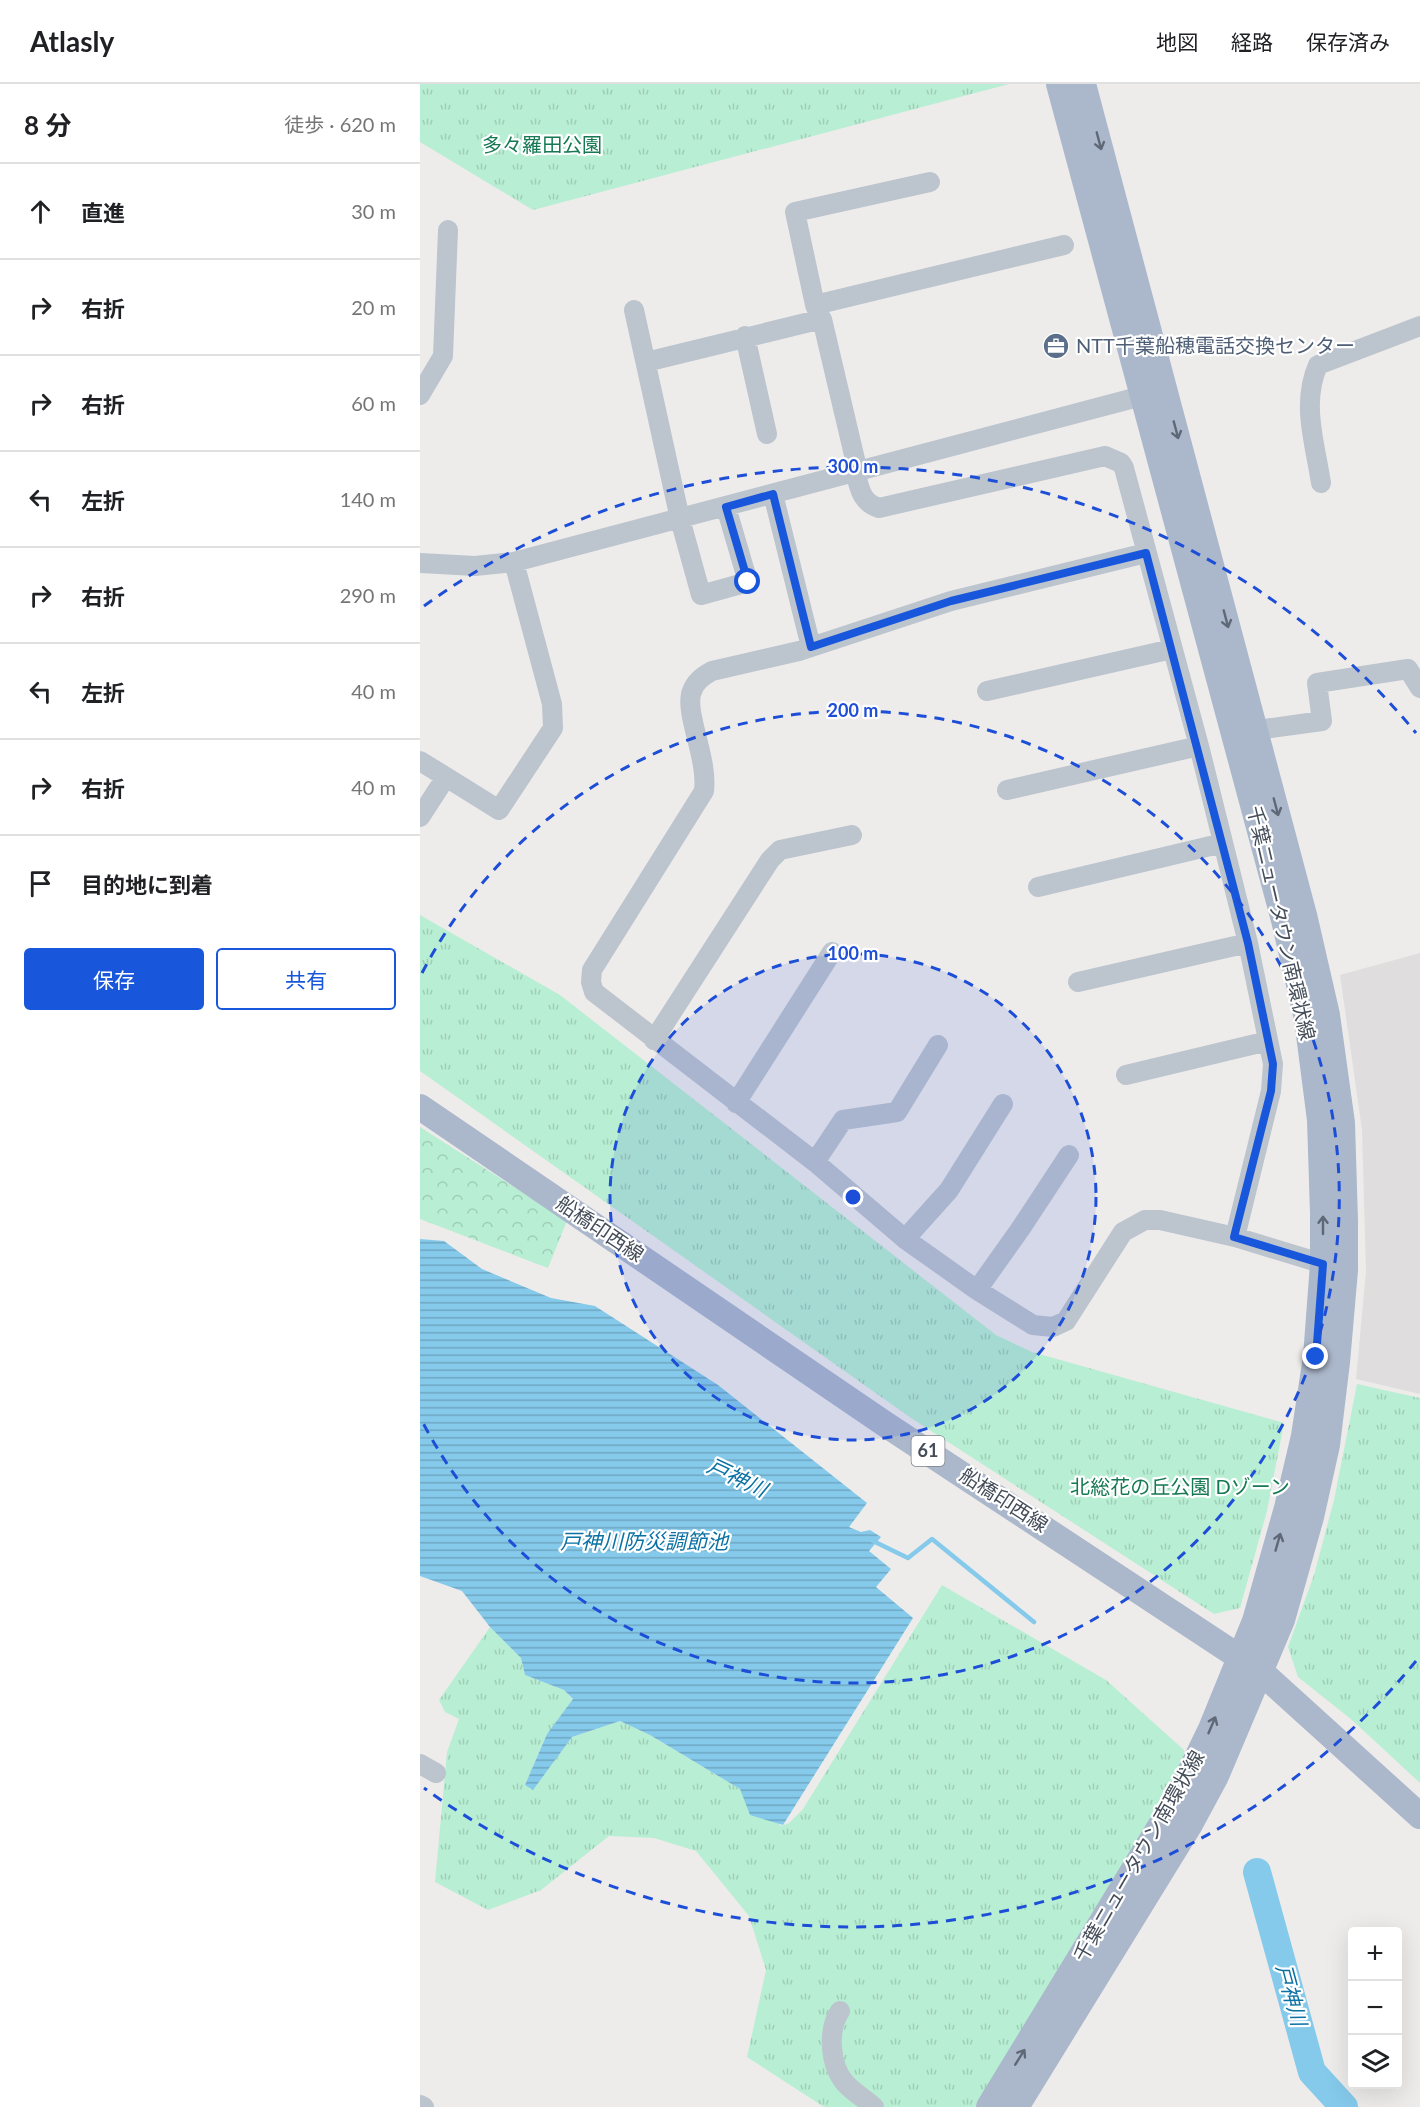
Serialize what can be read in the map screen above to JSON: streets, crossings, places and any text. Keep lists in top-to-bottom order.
{
  "streets": {
    "main road": ["千葉ニュータウン南環状線", "船橋印西線", "61"]
  },
  "crossings": [
    ["千葉ニュータウン南環状線", "船橋印西線"]
  ],
  "water": ["戸神川", "戸神川防災調節池"],
  "parks": ["多々羅田公園", "北総花の丘公園 Dゾーン"],
  "places": {
    "office": ["NTT千葉船穂電話交換センター"]
  },
  "page": {
    "header": "Atlasly",
    "nav": ["地図", "経路", "保存済み"],
    "heading": ["8 分", "徒歩 · 620 m"],
    "list": [
      ["直進", "30 m"],
      ["右折", "20 m"],
      ["右折", "60 m"],
      ["左折", "140 m"],
      ["右折", "290 m"],
      ["左折", "40 m"],
      ["右折", "40 m"],
      "目的地に到着"
    ],
    "buttons": ["保存", "共有"],
    "map_buttons": ["+", "−"]
  },
  "rings": ["300 m", "200 m", "100 m"]
}
